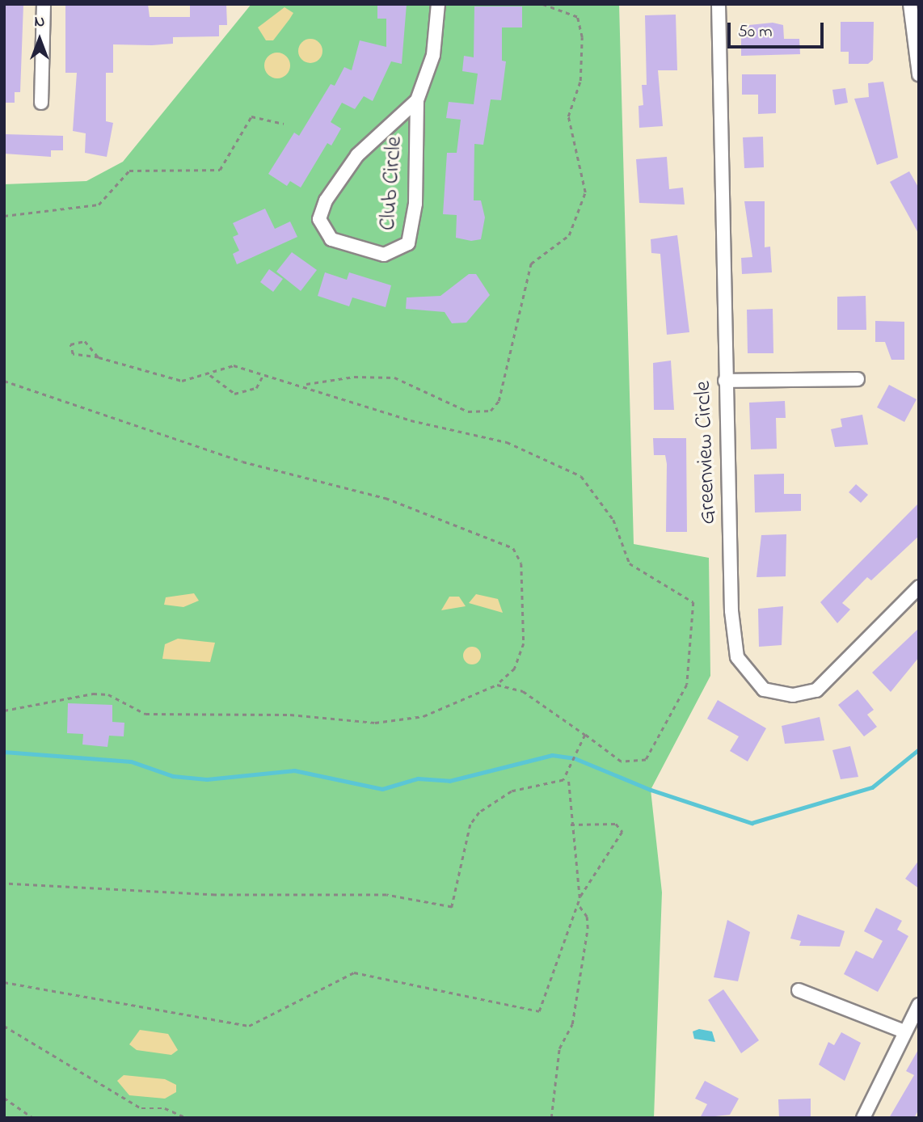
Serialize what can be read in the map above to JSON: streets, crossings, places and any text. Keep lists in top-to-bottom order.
{
  "streets": {
    "street": ["Club Circle", "Greenview Circle"]
  },
  "scale_bar": "50 m",
  "north": "top"
}
